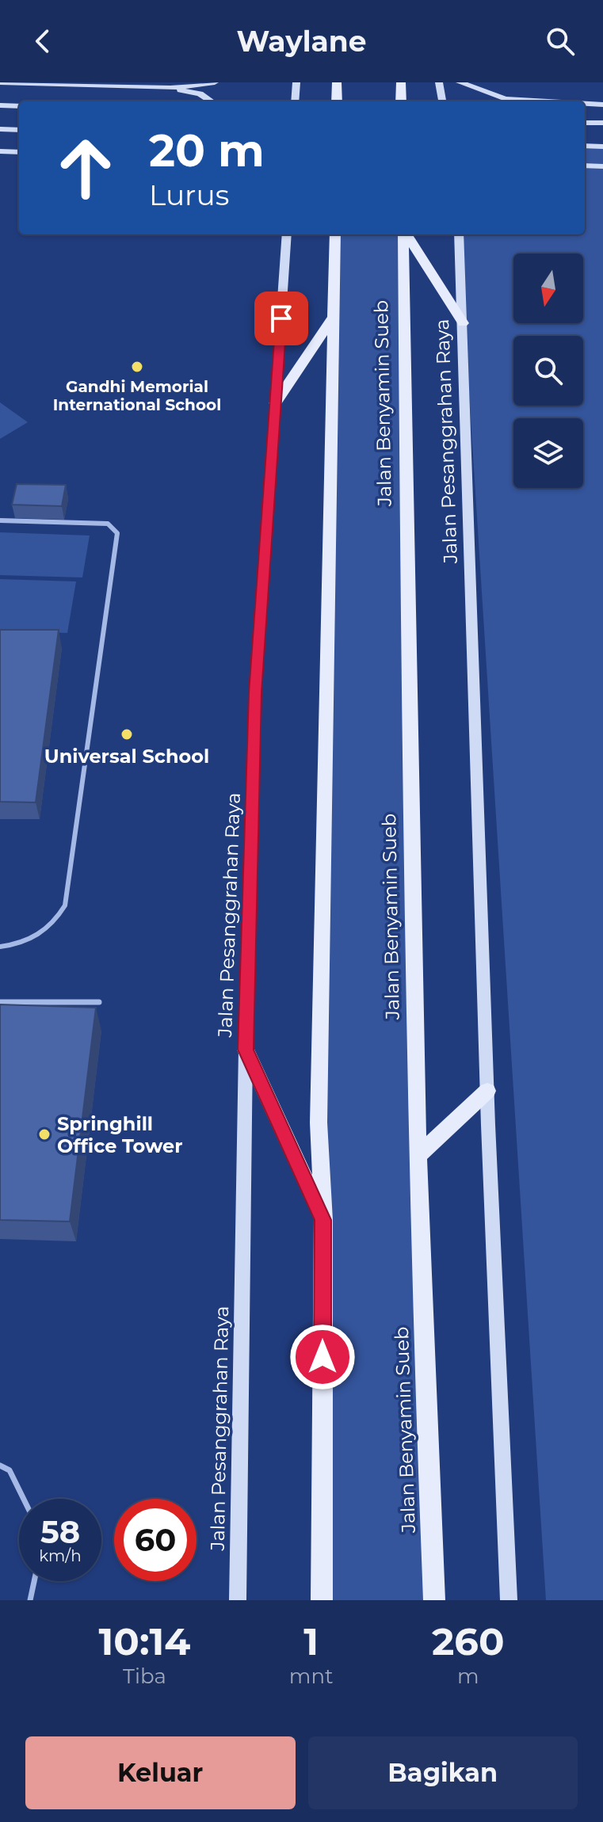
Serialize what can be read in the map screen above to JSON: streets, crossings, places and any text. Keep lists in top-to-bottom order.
{
  "streets": {
    "main road": ["Jalan Benyamin Sueb", "Jalan Pesanggrahan Raya"]
  },
  "places": ["Gandhi Memorial International School", "Universal School", "Springhill Office Tower"],
  "north": "bottom",
  "page": {
    "header": "Waylane",
    "turn": ["20 m", "Lurus"],
    "speed": "58 km/h",
    "limit": "60",
    "eta": [
      "10:14",
      "Tiba",
      "1",
      "mnt",
      "260",
      "m"
    ],
    "buttons": ["Keluar", "Bagikan"]
  }
}
